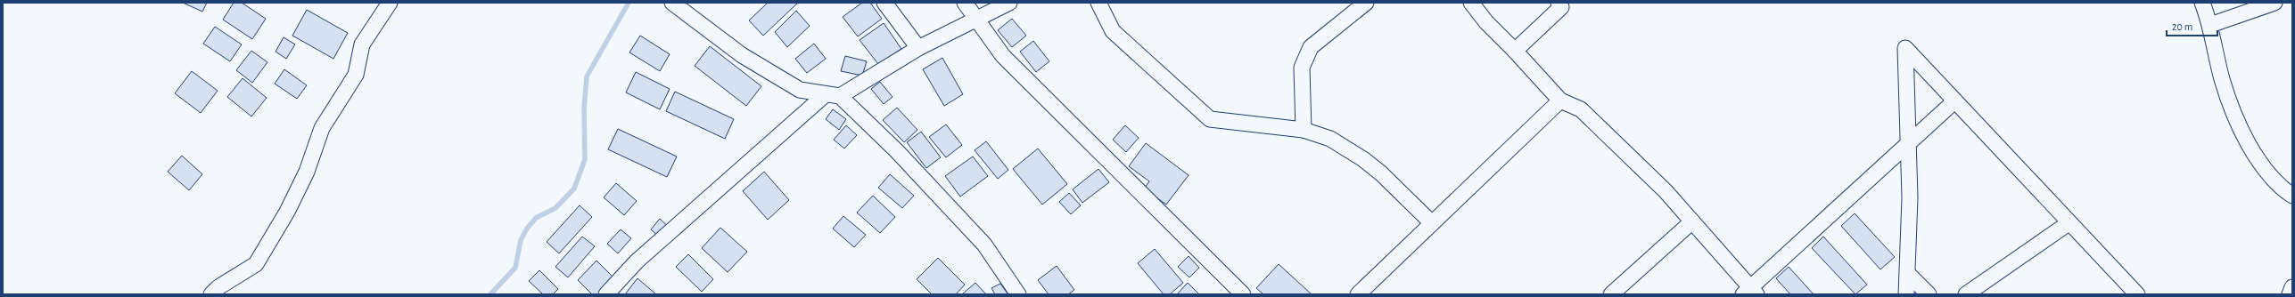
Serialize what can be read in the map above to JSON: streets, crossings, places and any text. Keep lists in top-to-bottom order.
{
  "scale_bar": "20 m"
}
